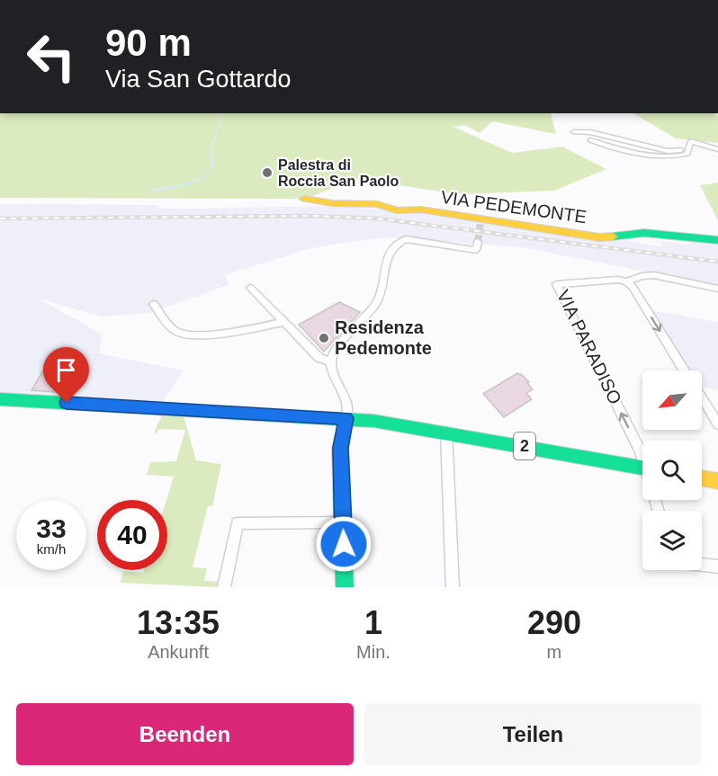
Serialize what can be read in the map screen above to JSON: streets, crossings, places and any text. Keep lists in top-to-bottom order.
{
  "streets": {
    "street": ["VIA PEDEMONTE", "VIA PARADISO", "2"]
  },
  "places": ["Palestra di Roccia San Paolo", "Residenza Pedemonte"],
  "north": "bottom left",
  "page": {
    "turn": ["90 m", "Via San Gottardo"],
    "speed": "33 km/h",
    "limit": "40",
    "eta": [
      "13:35",
      "Ankunft",
      "1",
      "Min.",
      "290",
      "m"
    ],
    "buttons": ["Beenden", "Teilen"]
  }
}
